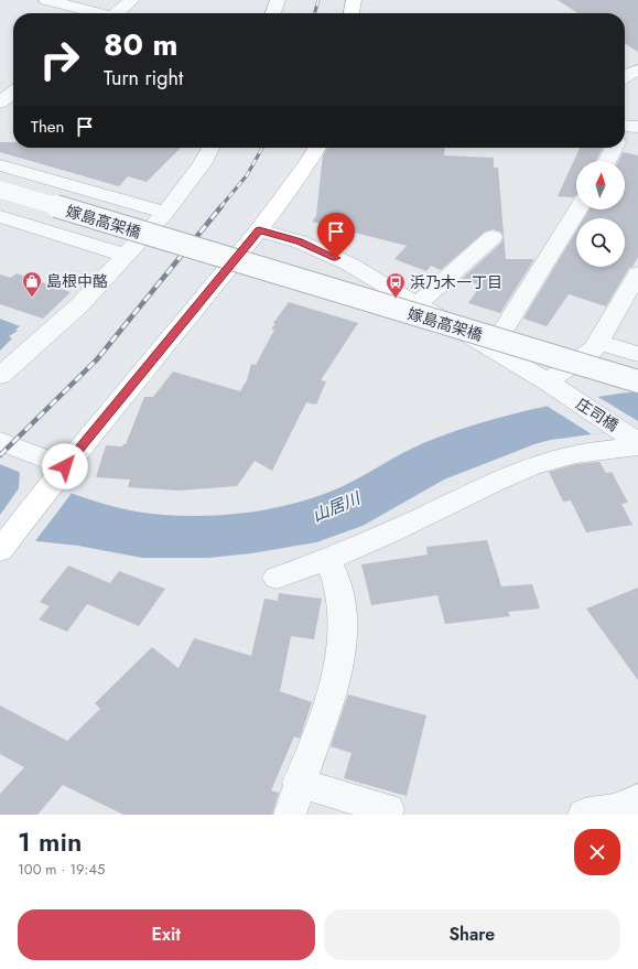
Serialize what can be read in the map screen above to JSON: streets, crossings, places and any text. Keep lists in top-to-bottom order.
{
  "streets": {
    "street": ["嫁島高架橋", "庄司橋"]
  },
  "water": ["山居川"],
  "places": {
    "shop": ["島根中酪"],
    "bus stop": ["浜乃木一丁目"]
  },
  "north": "top",
  "page": {
    "turn": ["80 m", "Turn right"],
    "then": "Then",
    "heading": ["1 min", "100 m · 19:45"],
    "buttons": ["Exit", "Share"]
  }
}
